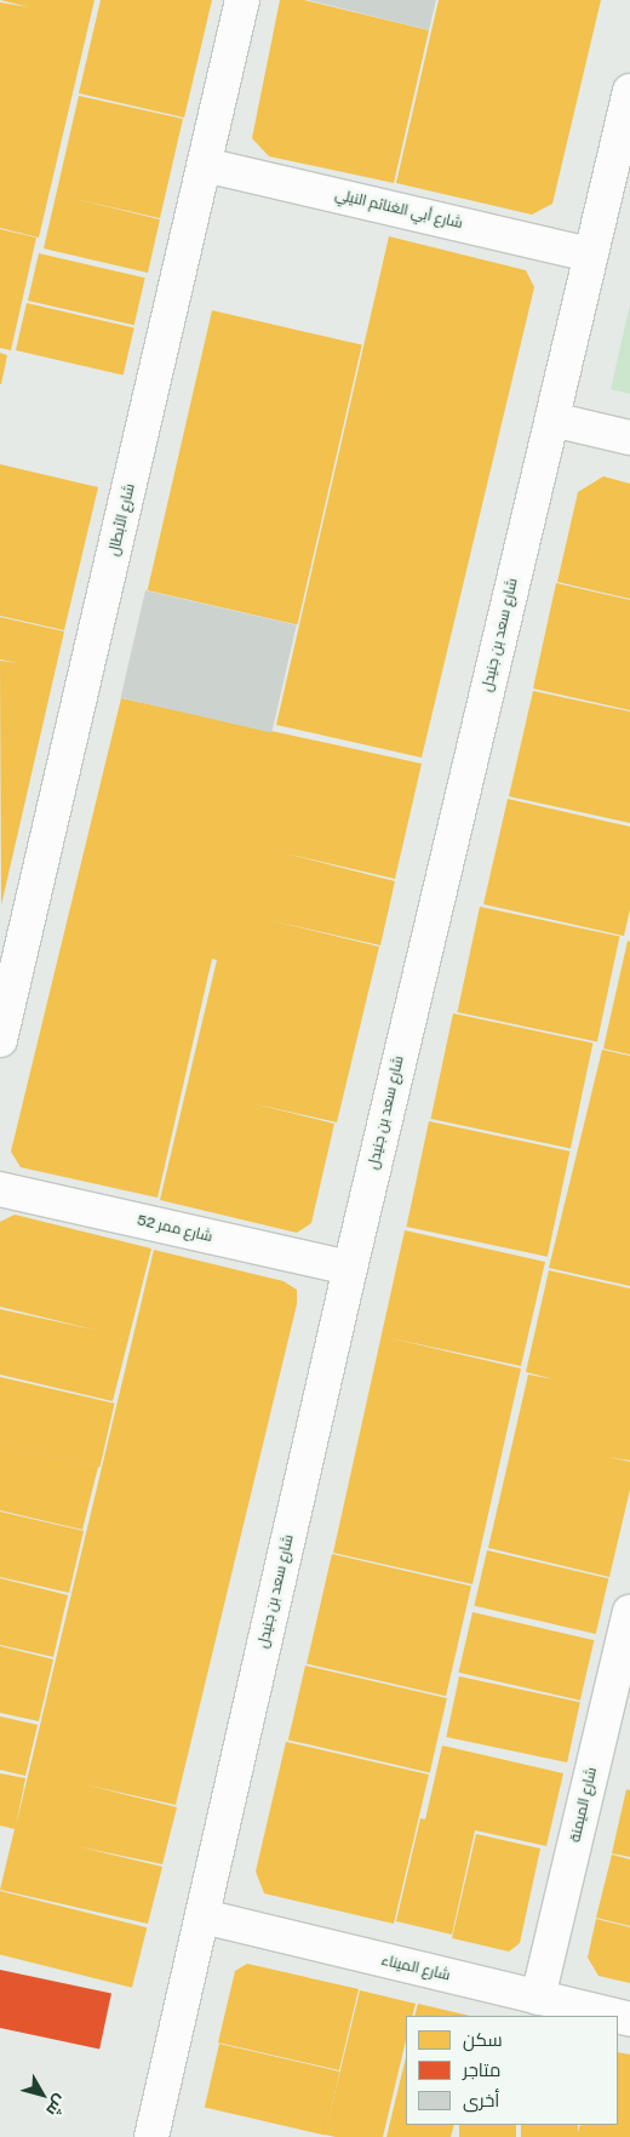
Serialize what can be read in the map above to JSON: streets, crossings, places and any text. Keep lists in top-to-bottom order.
{
  "streets": {
    "street": [
      "شارع أبي الغنائم النيلي",
      "شارع الأبطال",
      "شارع سعد بن جنيدل",
      "شارع ممر 52",
      "شارع الميمنة",
      "شارع الميناء"
    ]
  },
  "crossings": [
    ["شارع أبي الغنائم النيلي", "شارع الأبطال"],
    ["شارع أبي الغنائم النيلي", "شارع سعد بن جنيدل"],
    ["شارع سعد بن جنيدل", "شارع ممر 52"],
    ["شارع سعد بن جنيدل", "شارع الميناء"],
    ["شارع الميمنة", "شارع الميناء"]
  ],
  "legend": ["سكن", "متاجر", "أخرى"],
  "north": "bottom right"
}
